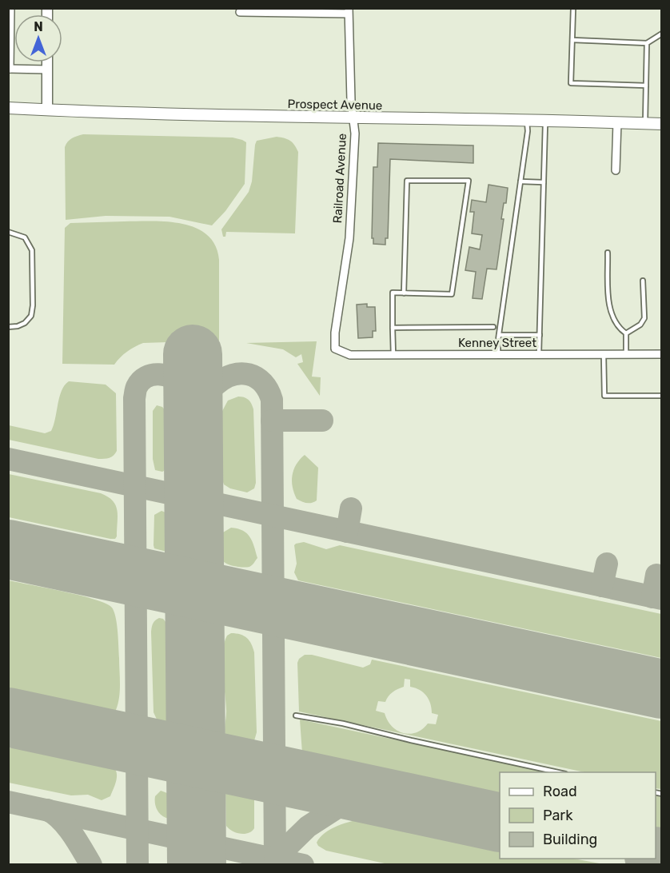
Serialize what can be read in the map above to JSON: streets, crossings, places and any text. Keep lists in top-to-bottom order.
{
  "streets": {
    "main road": ["Prospect Avenue"],
    "street": ["Railroad Avenue", "Kenney Street"]
  },
  "crossings": [
    ["Prospect Avenue", "Railroad Avenue"],
    ["Railroad Avenue", "Kenney Street"]
  ],
  "legend": ["Road", "Park", "Building"],
  "north": "top"
}
